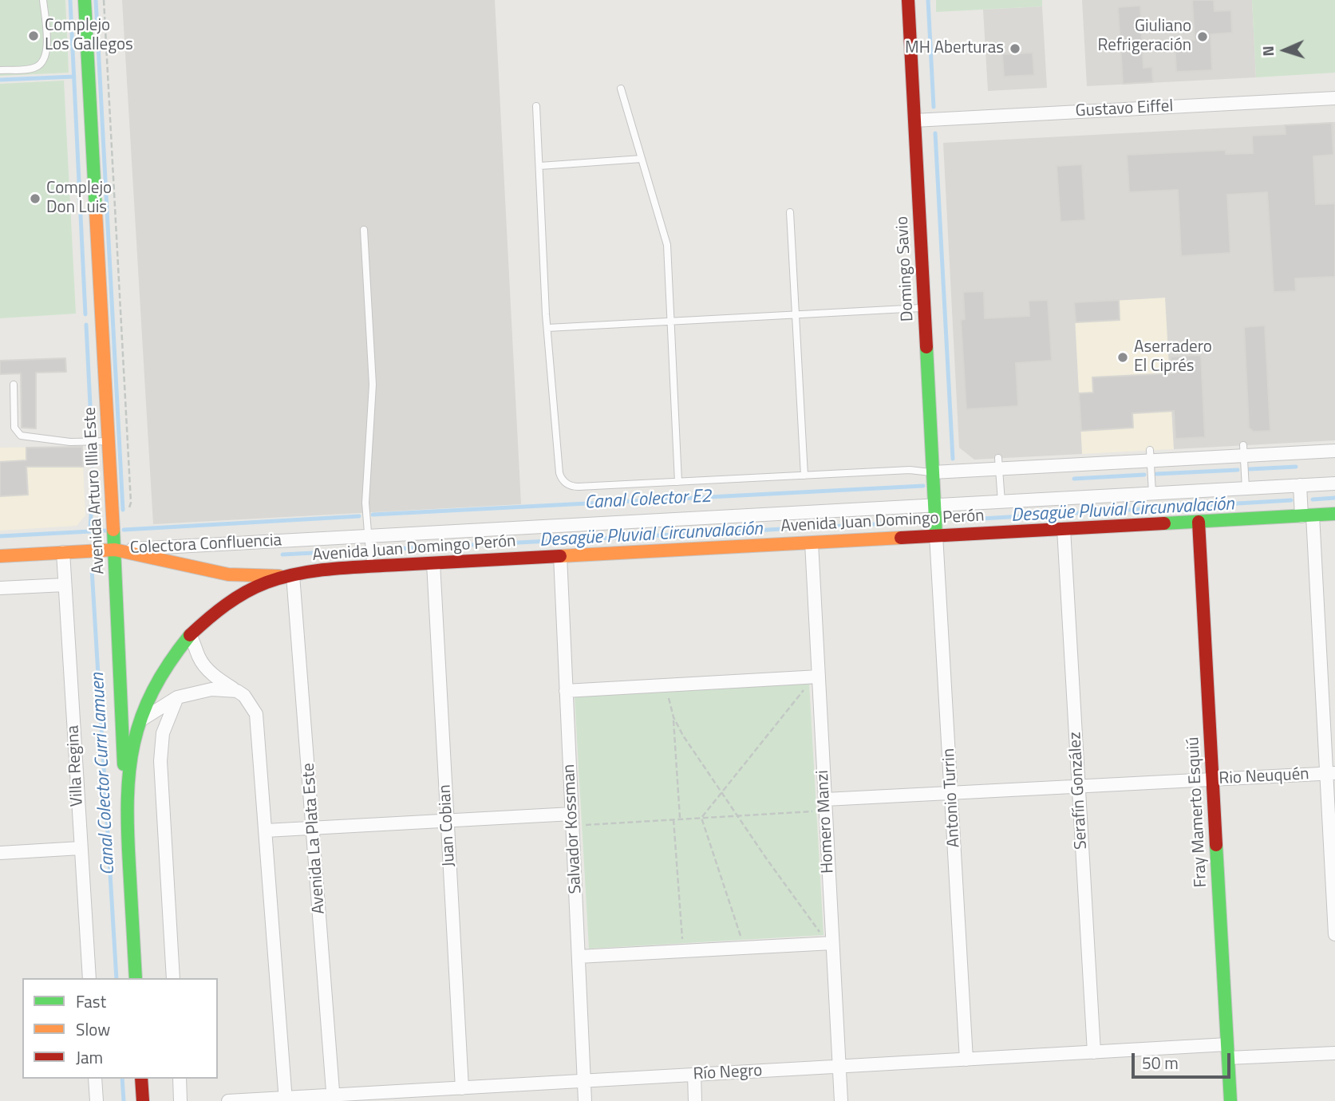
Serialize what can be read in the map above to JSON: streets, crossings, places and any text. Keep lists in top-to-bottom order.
{
  "streets": {
    "main road": [
      "Domingo Savio",
      "Avenida Arturo Illia Este",
      "Avenida Juan Domingo Perón",
      "Fray Mamerto Esquiú"
    ],
    "street": [
      "Gustavo Eiffel",
      "Colectora Confluencia",
      "Villa Regina",
      "Rio Neuquén",
      "Serafín González",
      "Antonio Turrin",
      "Homero Manzi",
      "Juan Cobian",
      "Salvador Kossman",
      "Avenida La Plata Este",
      "Río Negro"
    ]
  },
  "crossings": [
    ["Gustavo Eiffel", "Domingo Savio"],
    ["Domingo Savio", "Avenida Juan Domingo Perón"],
    ["Domingo Savio", "Colectora Confluencia"],
    ["Domingo Savio", "Antonio Turrin"],
    ["Avenida Arturo Illia Este", "Avenida Juan Domingo Perón"],
    ["Avenida Arturo Illia Este", "Colectora Confluencia"],
    ["Avenida Juan Domingo Perón", "Colectora Confluencia"],
    ["Avenida Juan Domingo Perón", "Villa Regina"],
    ["Avenida Juan Domingo Perón", "Serafín González"],
    ["Avenida Juan Domingo Perón", "Antonio Turrin"],
    ["Avenida Juan Domingo Perón", "Fray Mamerto Esquiú"],
    ["Avenida Juan Domingo Perón", "Homero Manzi"],
    ["Avenida Juan Domingo Perón", "Juan Cobian"],
    ["Avenida Juan Domingo Perón", "Salvador Kossman"],
    ["Avenida Juan Domingo Perón", "Avenida La Plata Este"],
    ["Rio Neuquén", "Serafín González"],
    ["Rio Neuquén", "Antonio Turrin"],
    ["Rio Neuquén", "Fray Mamerto Esquiú"],
    ["Rio Neuquén", "Homero Manzi"],
    ["Serafín González", "Río Negro"],
    ["Antonio Turrin", "Río Negro"],
    ["Fray Mamerto Esquiú", "Río Negro"],
    ["Homero Manzi", "Río Negro"],
    ["Juan Cobian", "Río Negro"],
    ["Salvador Kossman", "Río Negro"],
    ["Avenida La Plata Este", "Río Negro"]
  ],
  "water": ["Canal Colector E2", "Desagüe Pluvial Circunvalación", "Canal Colector Curri Lamuen"],
  "places": [
    "Complejo Los Gallegos",
    "Giuliano Refrigeración",
    "MH Aberturas",
    "Complejo Don Luis",
    "Aserradero El Ciprés"
  ],
  "legend": ["Fast", "Slow", "Jam"],
  "scale_bar": "50 m",
  "north": "left"
}
